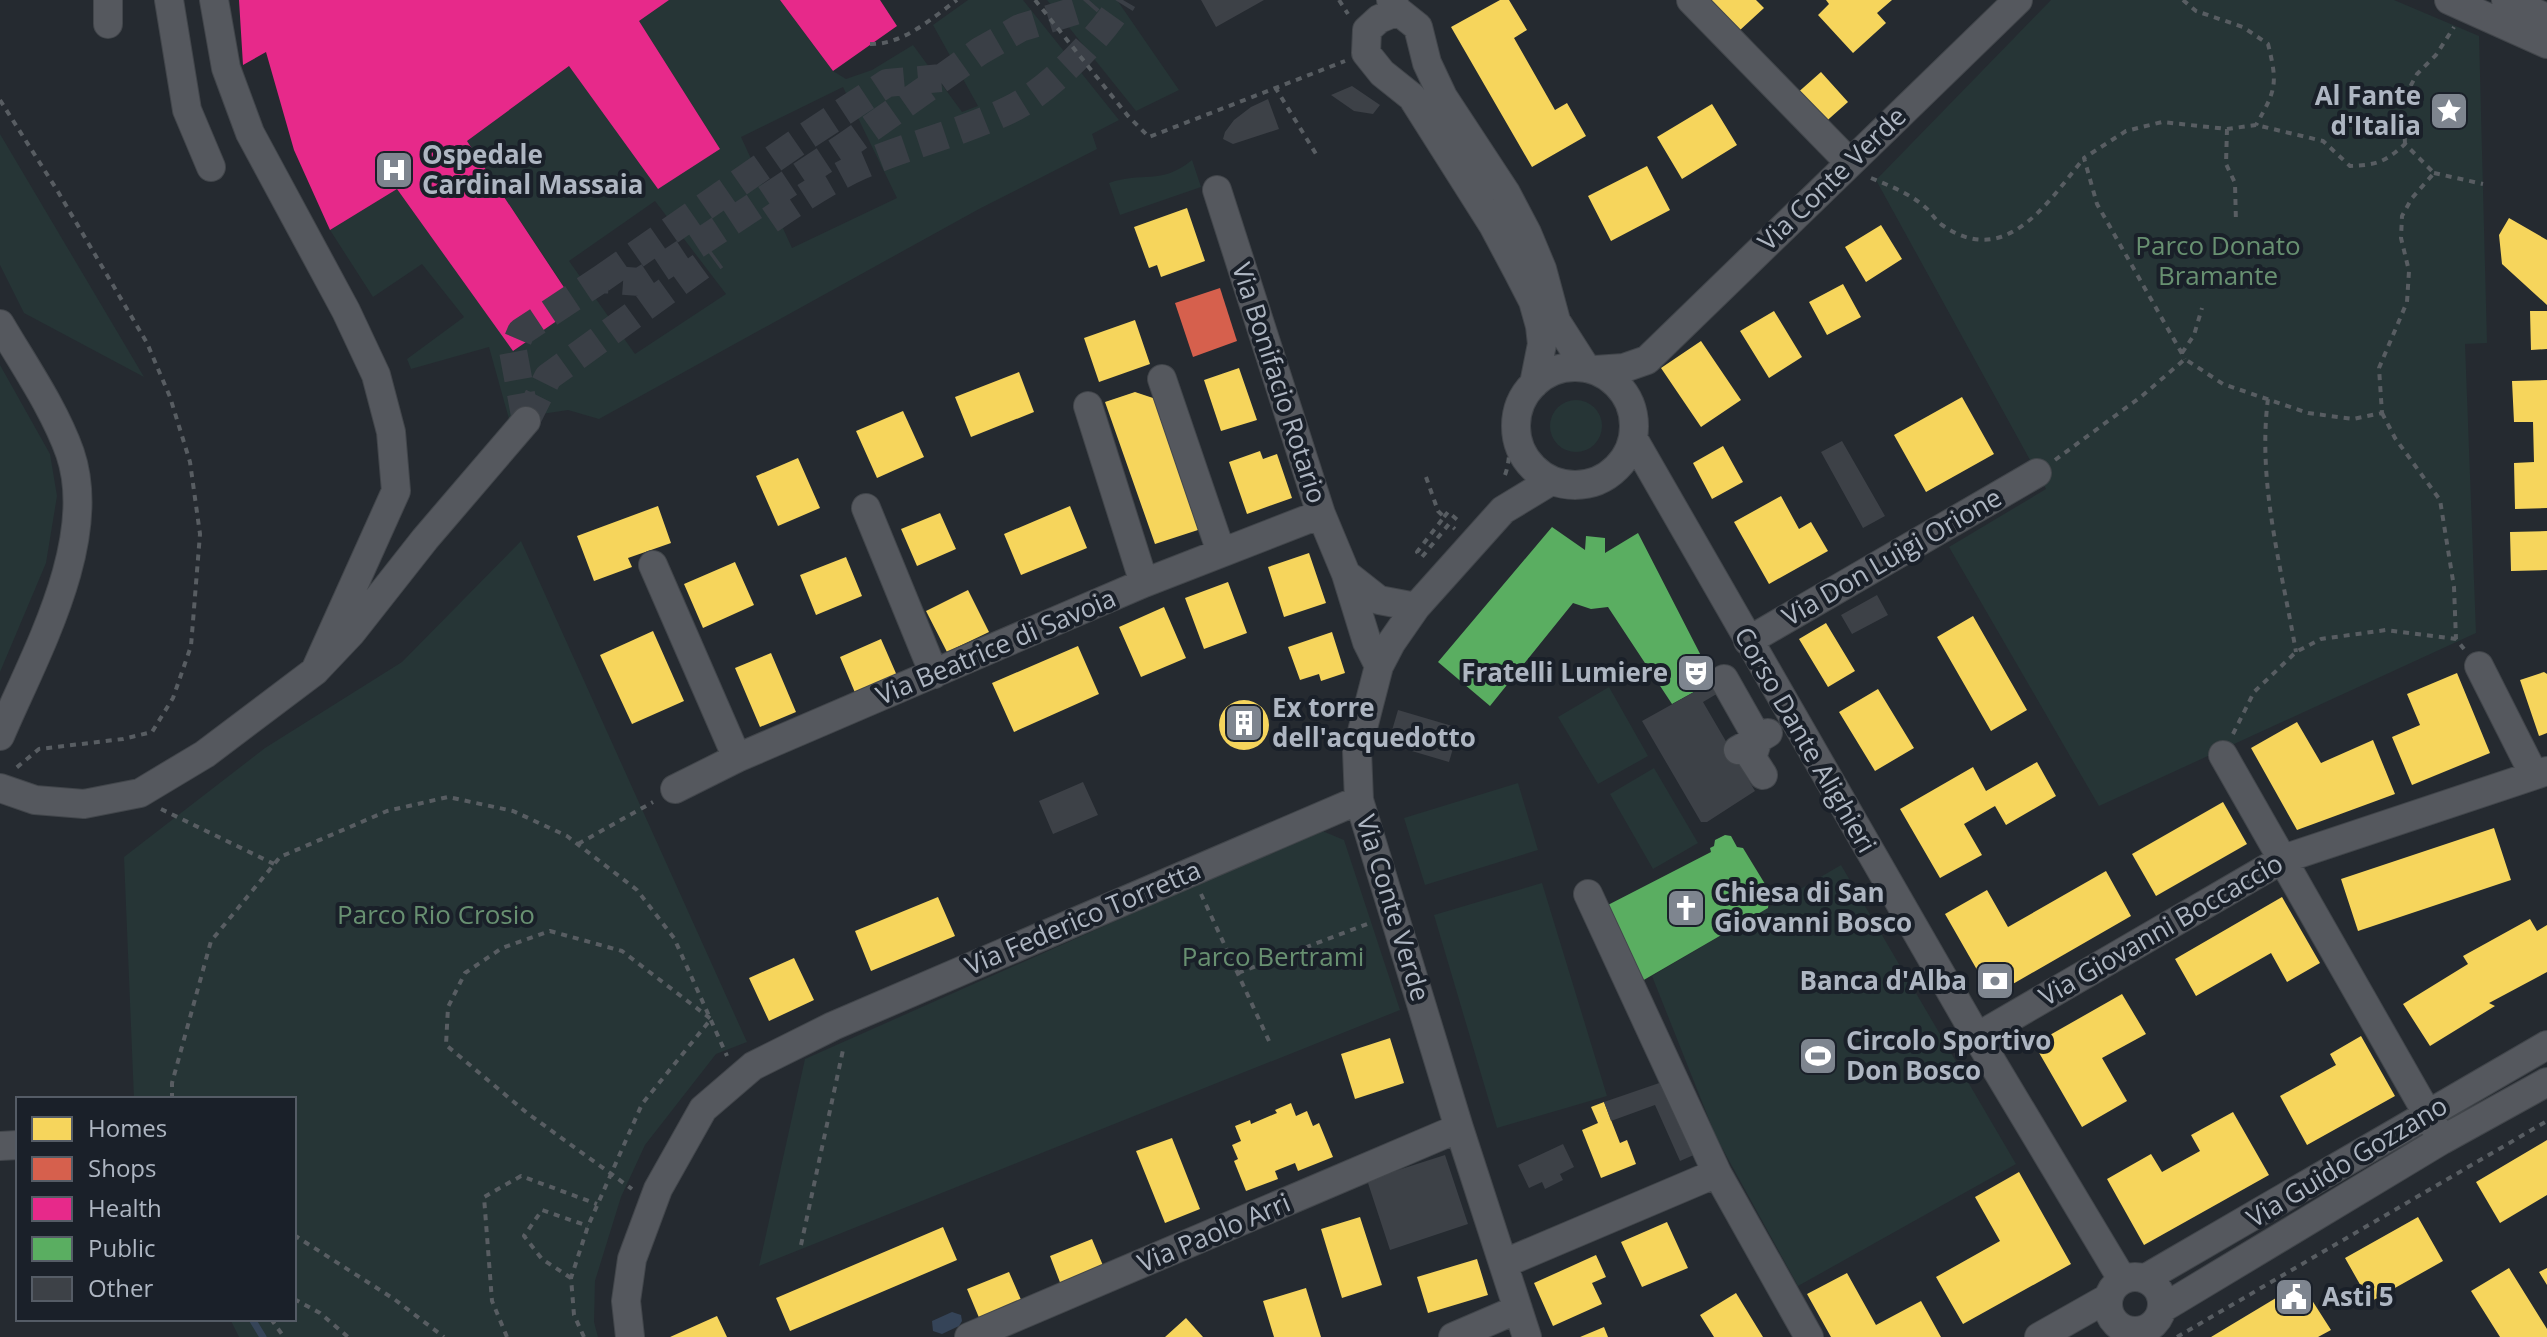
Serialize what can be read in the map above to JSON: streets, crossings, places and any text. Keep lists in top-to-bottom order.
{
  "streets": {
    "street": [
      "Via Conte Verde",
      "Via Bonifacio Rotario",
      "Via Don Luigi Orione",
      "Via Beatrice di Savoia",
      "Corso Dante Alighieri",
      "Via Federico Torretta",
      "Via Giovanni Boccaccio",
      "Via Guido Gozzano",
      "Via Paolo Arri"
    ]
  },
  "crossings": [
    ["Via Conte Verde", "Via Bonifacio Rotario"],
    ["Via Conte Verde", "Corso Dante Alighieri"],
    ["Via Conte Verde", "Via Federico Torretta"],
    ["Via Conte Verde", "Via Paolo Arri"],
    ["Via Bonifacio Rotario", "Via Beatrice di Savoia"],
    ["Via Don Luigi Orione", "Corso Dante Alighieri"],
    ["Corso Dante Alighieri", "Via Giovanni Boccaccio"],
    ["Corso Dante Alighieri", "Via Guido Gozzano"]
  ],
  "parks": ["Parco Donato Bramante", "Parco Rio Crosio", "Parco Bertrami"],
  "places": {
    "place": ["Al Fante d'Italia"],
    "hospital": ["Ospedale Cardinal Massaia"],
    "theatre": ["Fratelli Lumiere"],
    "building": ["Ex torre dell'acquedotto"],
    "church": ["Chiesa di San Giovanni Bosco"],
    "bank": ["Banca d'Alba"],
    "sports": ["Circolo Sportivo Don Bosco"],
    "public building": ["Asti 5"]
  },
  "legend": [
    "Homes",
    "Shops",
    "Health",
    "Public",
    "Other"
  ]
}
